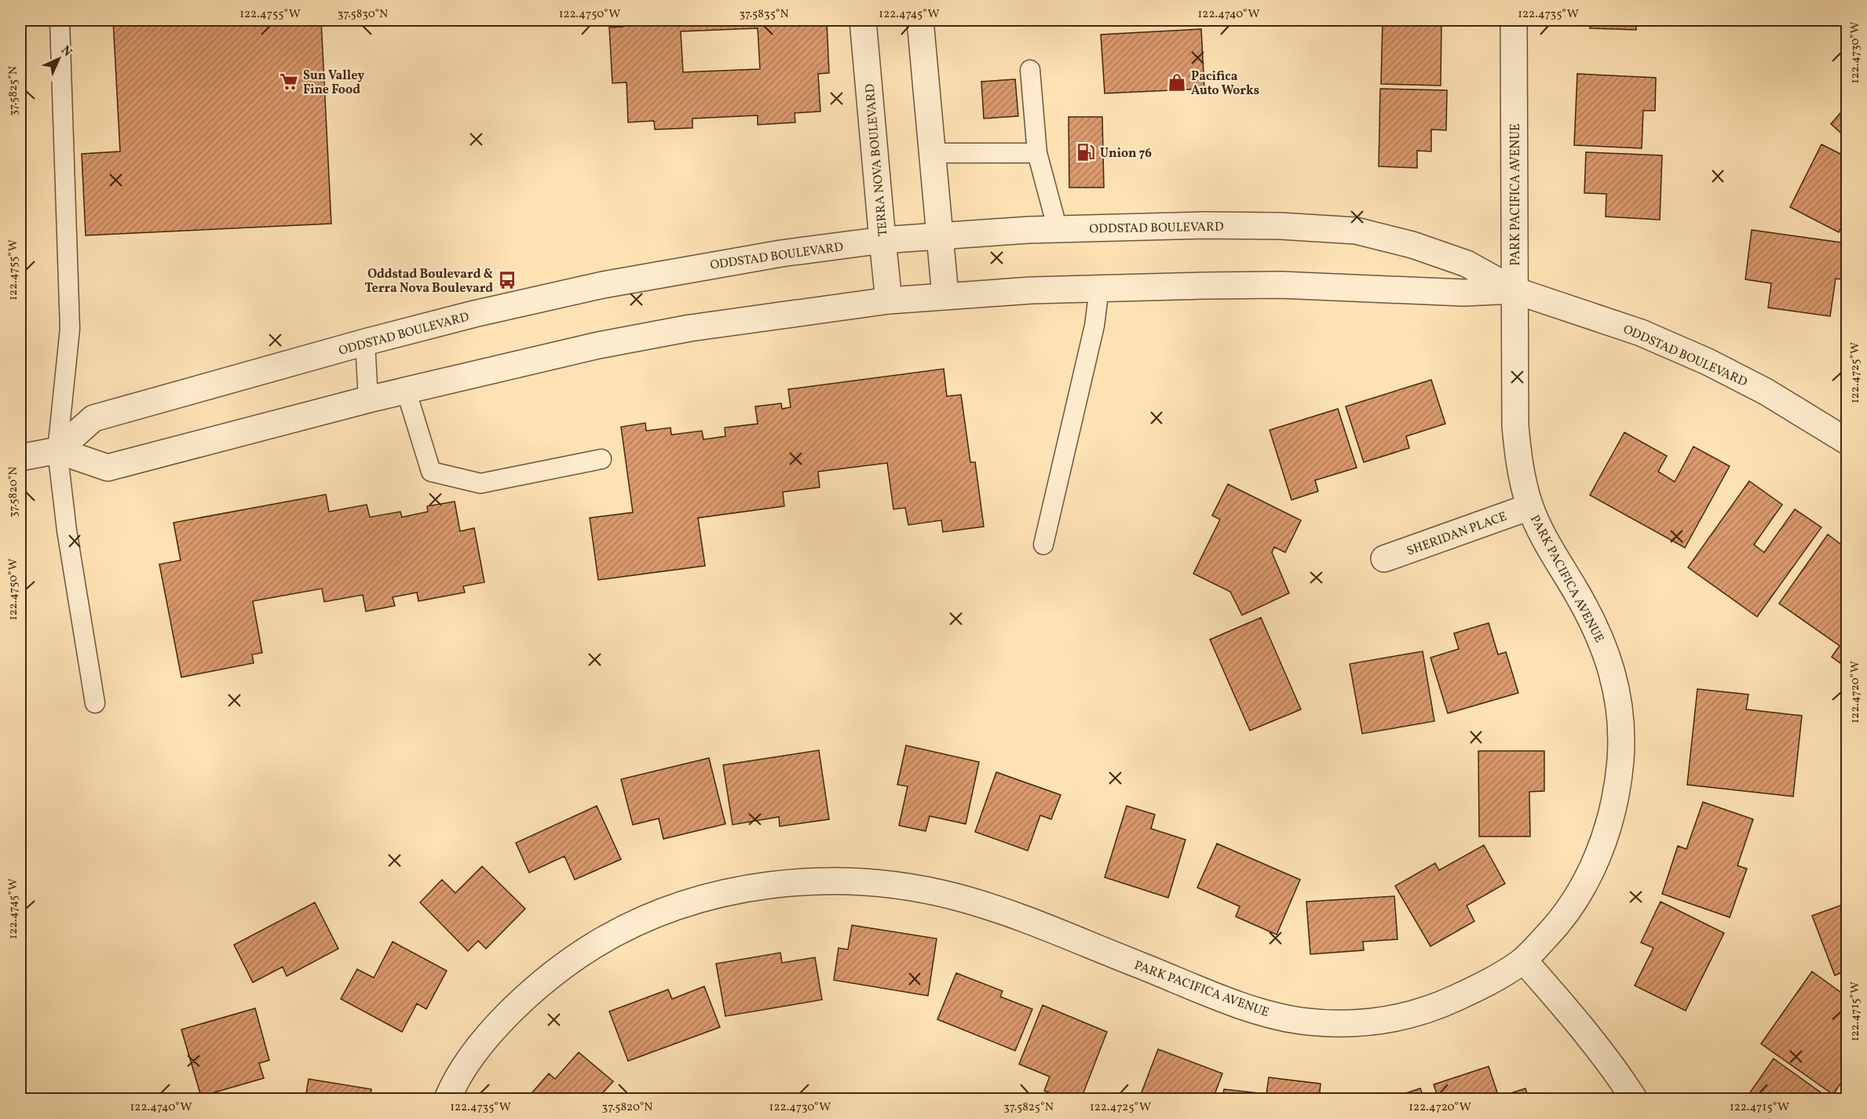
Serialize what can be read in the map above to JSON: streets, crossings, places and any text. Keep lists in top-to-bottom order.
{
  "streets": {
    "street": [
      "TERRA NOVA BOULEVARD",
      "PARK PACIFICA AVENUE",
      "ODDSTAD BOULEVARD",
      "SHERIDAN PLACE"
    ]
  },
  "crossings": [
    ["TERRA NOVA BOULEVARD", "ODDSTAD BOULEVARD"],
    ["PARK PACIFICA AVENUE", "ODDSTAD BOULEVARD"],
    ["PARK PACIFICA AVENUE", "SHERIDAN PLACE"]
  ],
  "places": {
    "supermarket": ["Sun Valley Fine Food"],
    "shop": ["Pacifica Auto Works"],
    "fuel station": ["Union 76"],
    "bus stop": ["Oddstad Boulevard & Terra Nova Boulevard"]
  },
  "north": "top right",
  "coordinates": [
    "122.4755°W",
    "37.5830°N",
    "122.4750°W",
    "37.5835°N",
    "122.4745°W",
    "122.4740°W",
    "122.4735°W",
    "122.4730°W",
    "37.5825°N",
    "122.4725°W",
    "37.5820°N",
    "122.4720°W",
    "122.4715°W"
  ]
}
